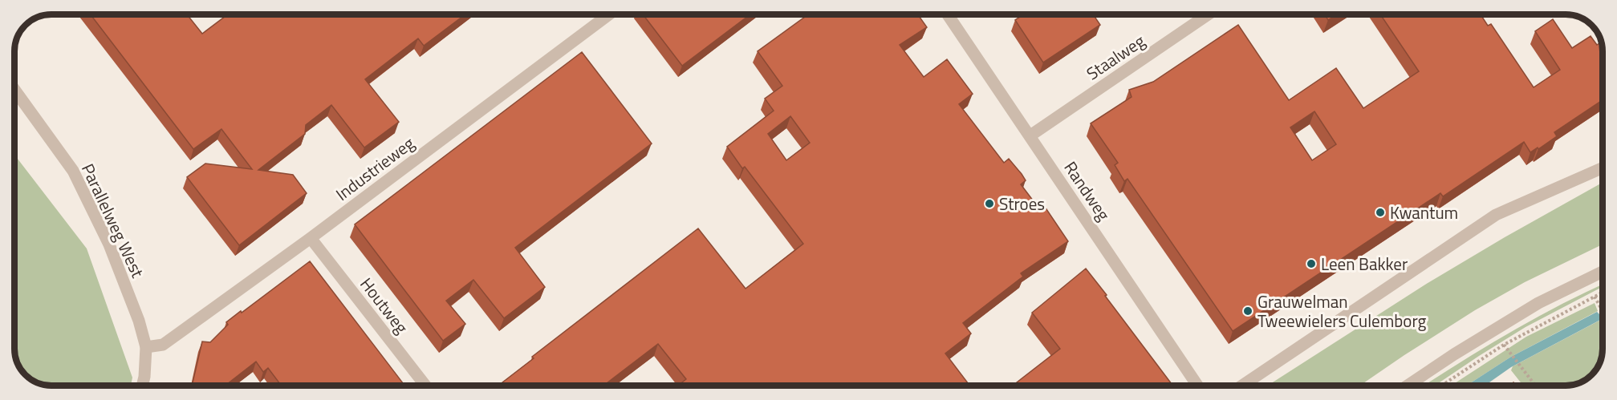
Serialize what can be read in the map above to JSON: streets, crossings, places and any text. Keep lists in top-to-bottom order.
{
  "streets": {
    "street": [
      "Staalweg",
      "Industrieweg",
      "Randweg",
      "Parallelweg West",
      "Houtweg"
    ]
  },
  "crossings": [
    ["Staalweg", "Randweg"],
    ["Industrieweg", "Parallelweg West"],
    ["Industrieweg", "Houtweg"]
  ],
  "places": [
    "Stroes",
    "Kwantum",
    "Leen Bakker",
    "Grauwelman Tweewielers Culemborg"
  ]
}
